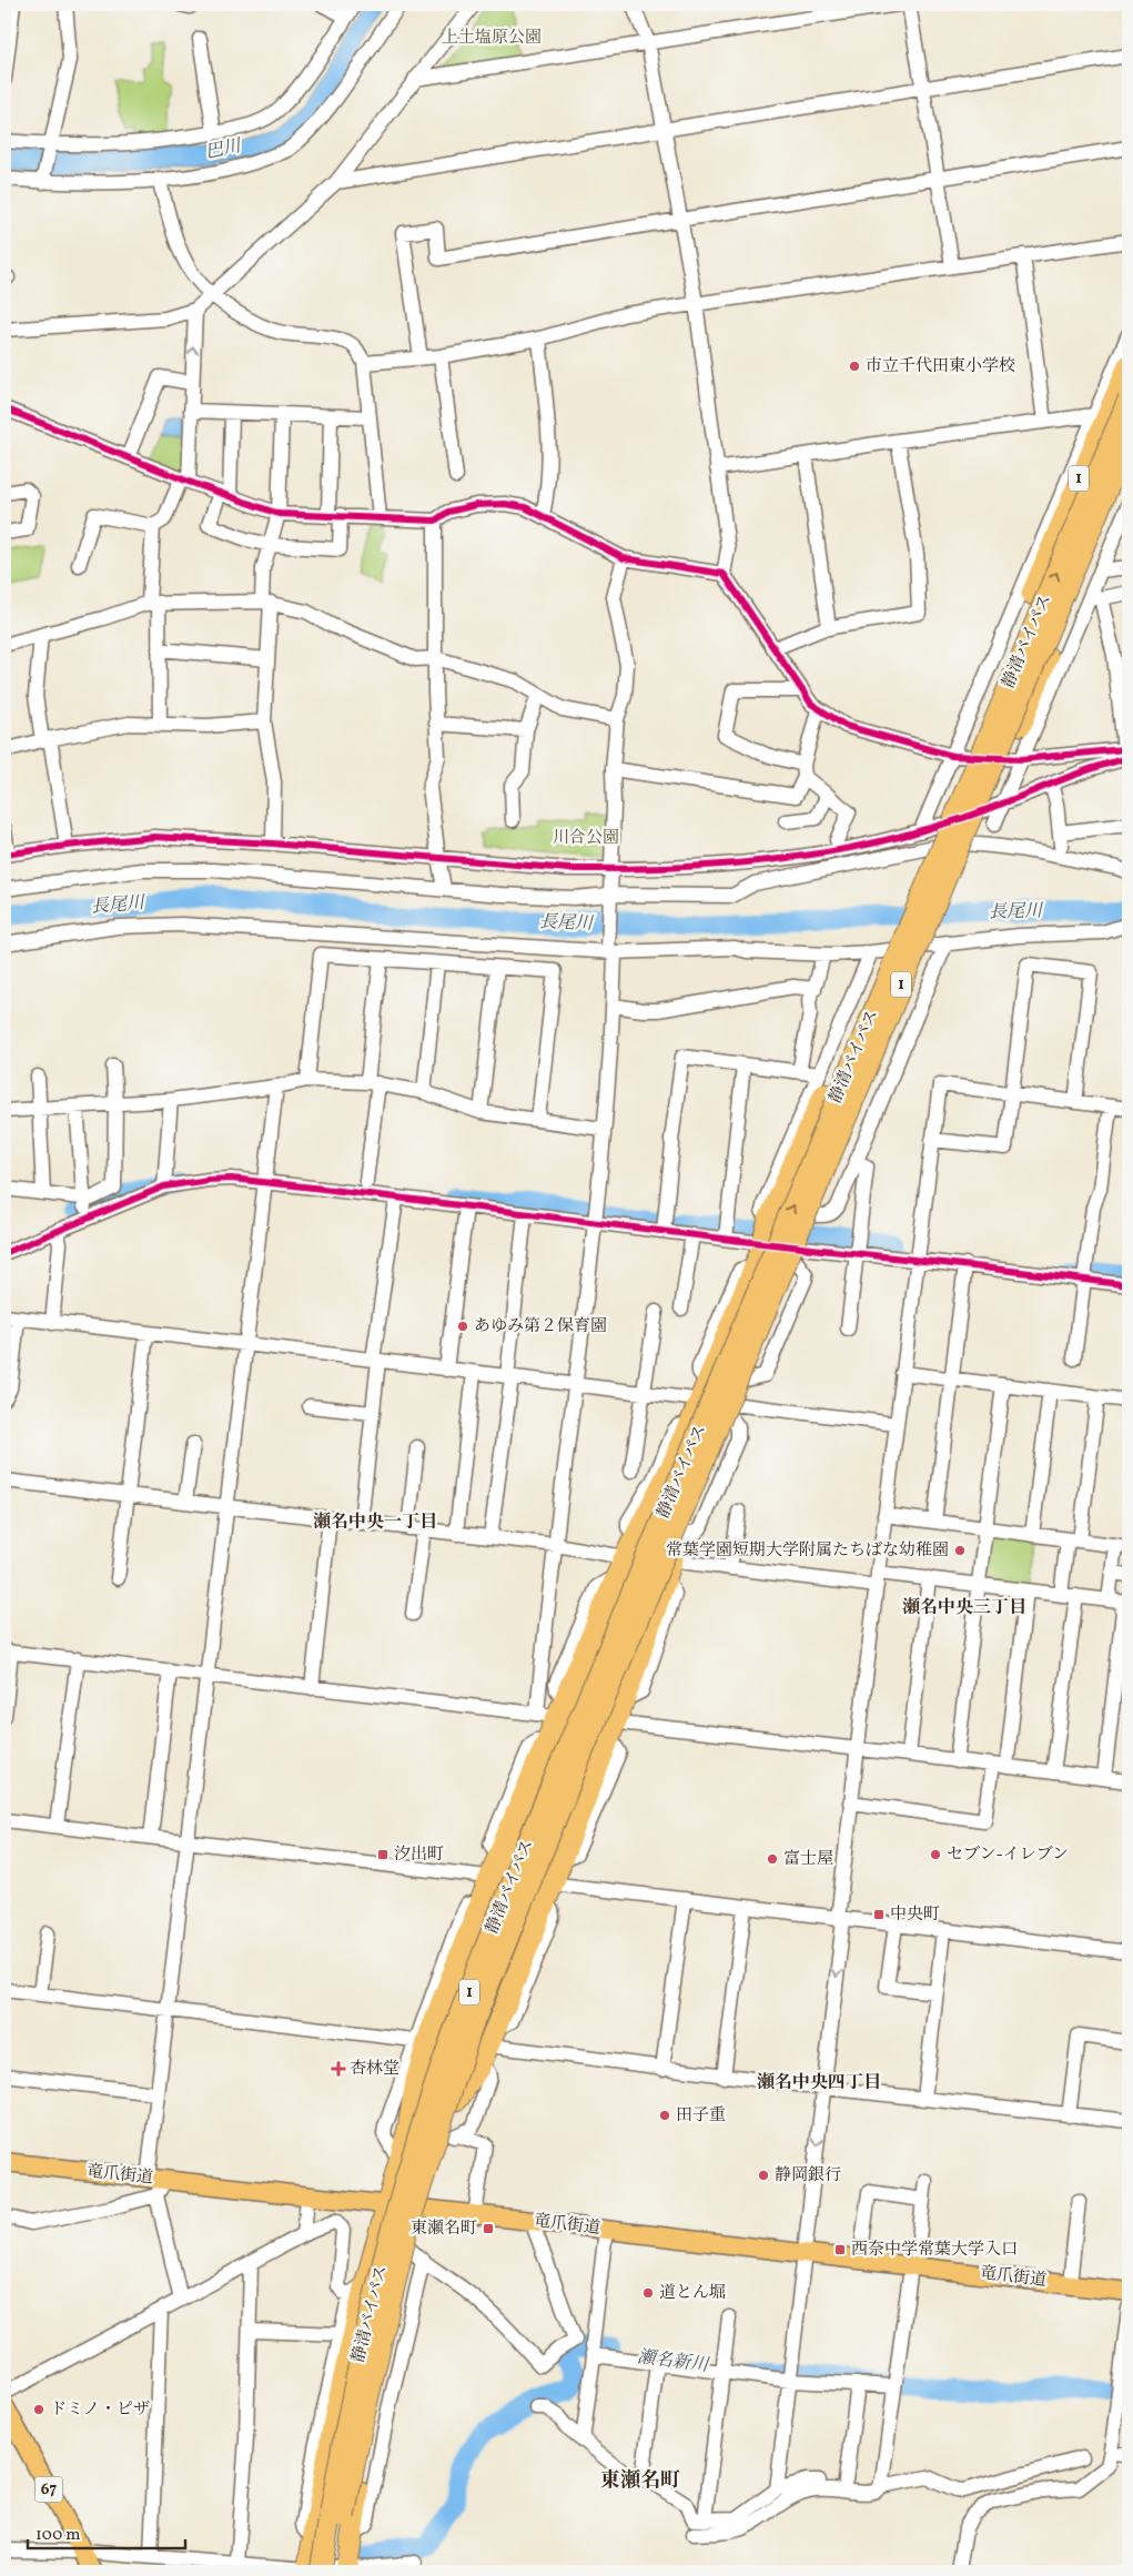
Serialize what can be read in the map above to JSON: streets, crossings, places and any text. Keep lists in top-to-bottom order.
{
  "streets": {
    "highway": ["1", "静清バイパス"],
    "main road": ["竜爪街道", "67"]
  },
  "crossings": [
    ["1", "静清バイパス"],
    ["1", "竜爪街道"]
  ],
  "districts": [
    "瀬名中央一丁目",
    "瀬名中央三丁目",
    "瀬名中央四丁目",
    "東瀬名町"
  ],
  "water": ["巴川", "長尾川", "瀬名新川"],
  "parks": ["上土塩原公園", "川合公園"],
  "places": {
    "other": [
      "市立千代田東小学校",
      "あゆみ第２保育園",
      "常葉学園短期大学附属たちばな幼稚園",
      "セブン-イレブン",
      "富士屋",
      "田子重",
      "静岡銀行",
      "道とん堀",
      "ドミノ・ピザ"
    ],
    "transit": [
      "汐出町",
      "中央町",
      "東瀬名町",
      "西奈中学常葉大学入口"
    ],
    "health": ["杏林堂"]
  },
  "scale_bar": "100 m"
}
